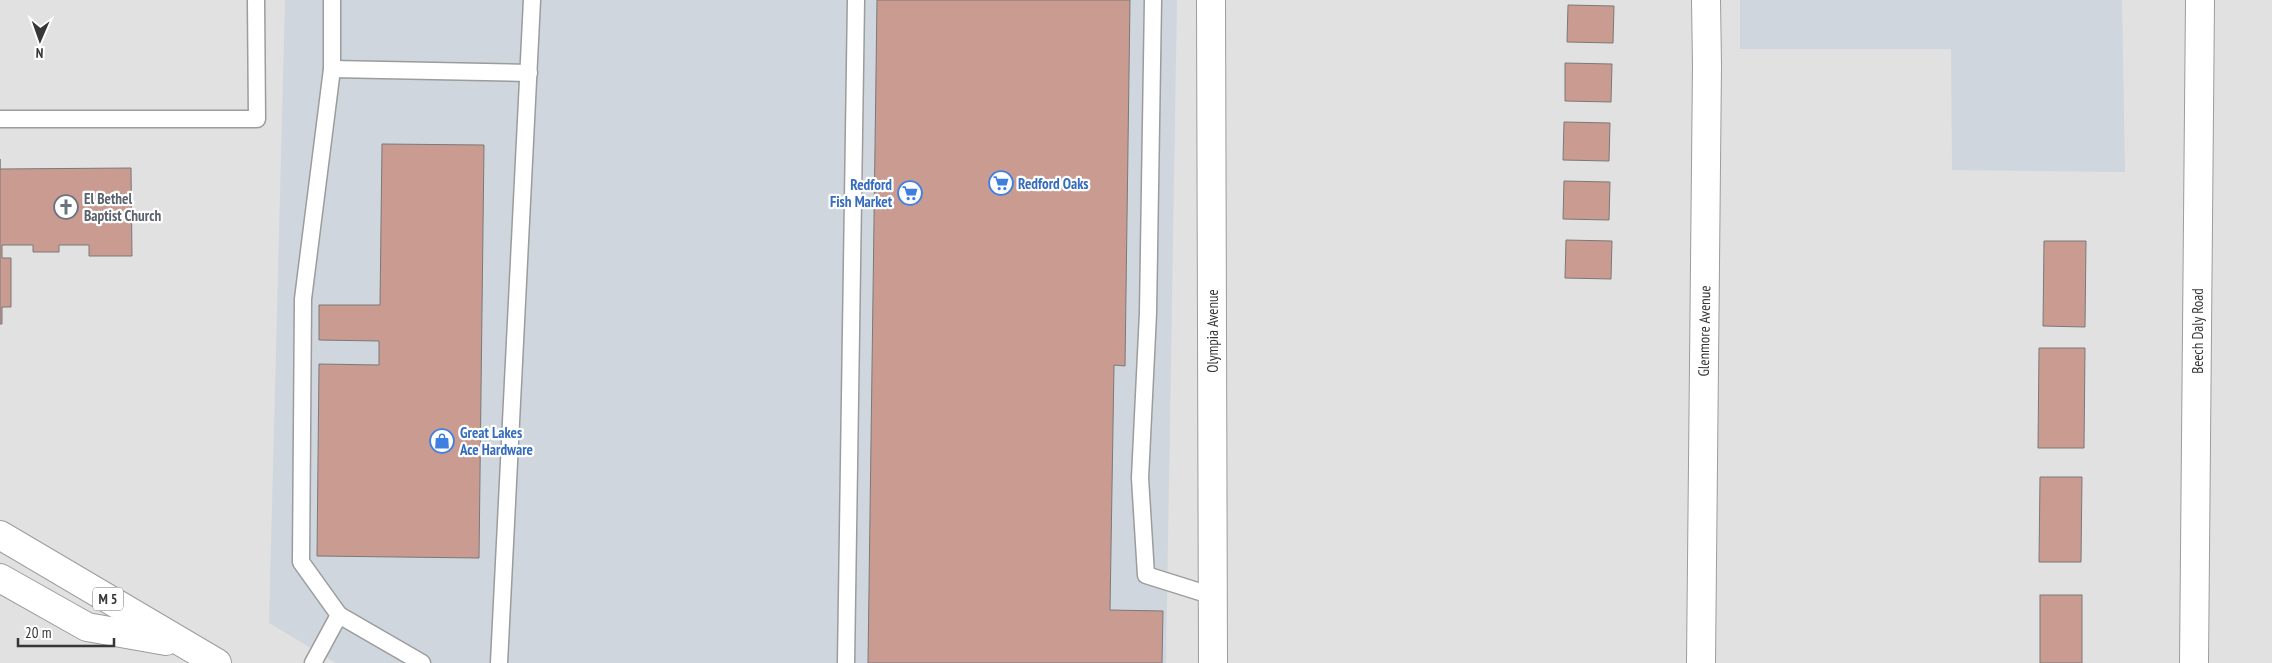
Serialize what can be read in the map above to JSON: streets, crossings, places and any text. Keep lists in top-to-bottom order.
{
  "streets": {
    "street": [
      "Olympia Avenue",
      "Glenmore Avenue",
      "Beech Daly Road",
      "M 5"
    ]
  },
  "places": {
    "supermarket": ["Redford Oaks", "Redford Fish Market"],
    "church": ["El Bethel Baptist Church"],
    "shop": ["Great Lakes Ace Hardware"]
  },
  "scale_bar": "20 m",
  "north": "bottom"
}
